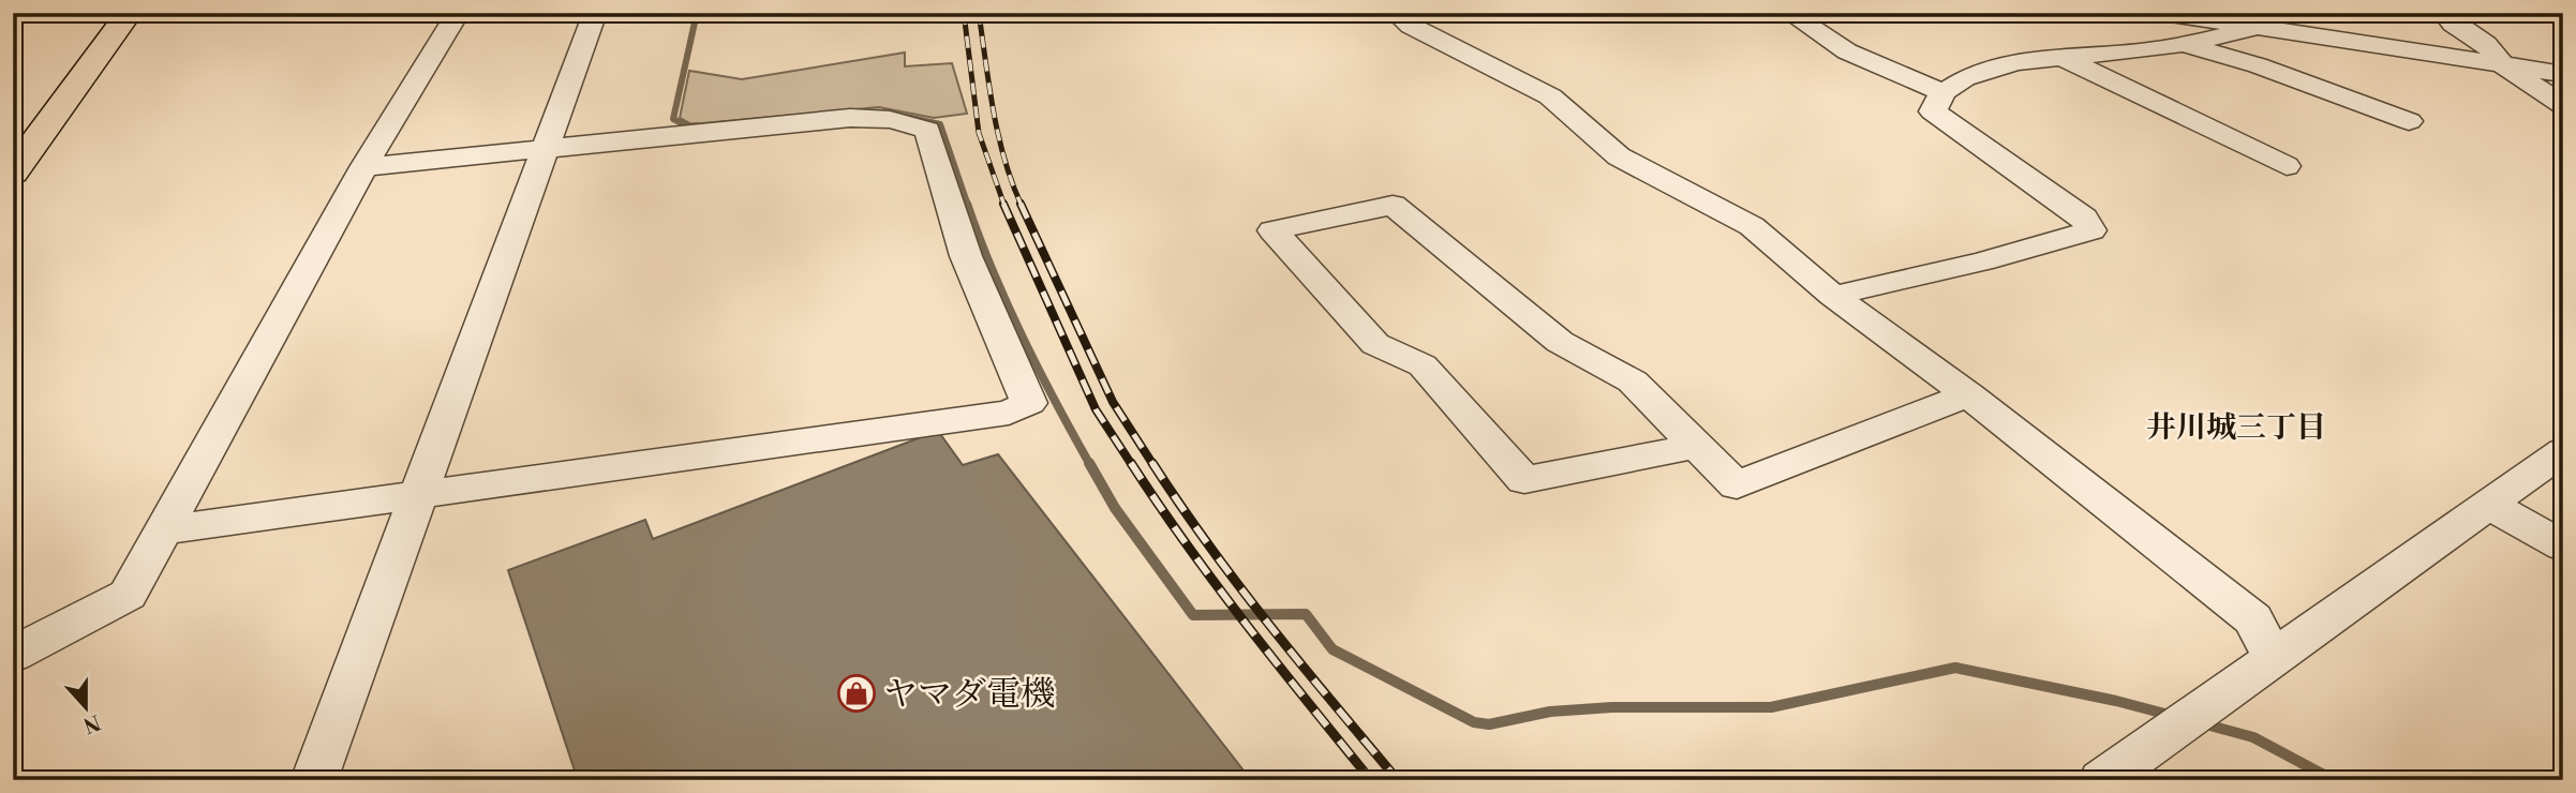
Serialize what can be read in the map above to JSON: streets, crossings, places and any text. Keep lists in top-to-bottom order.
{
  "districts": ["井川城三丁目"],
  "places": {
    "shop": ["ヤマダ電機"]
  },
  "north": "bottom"
}
